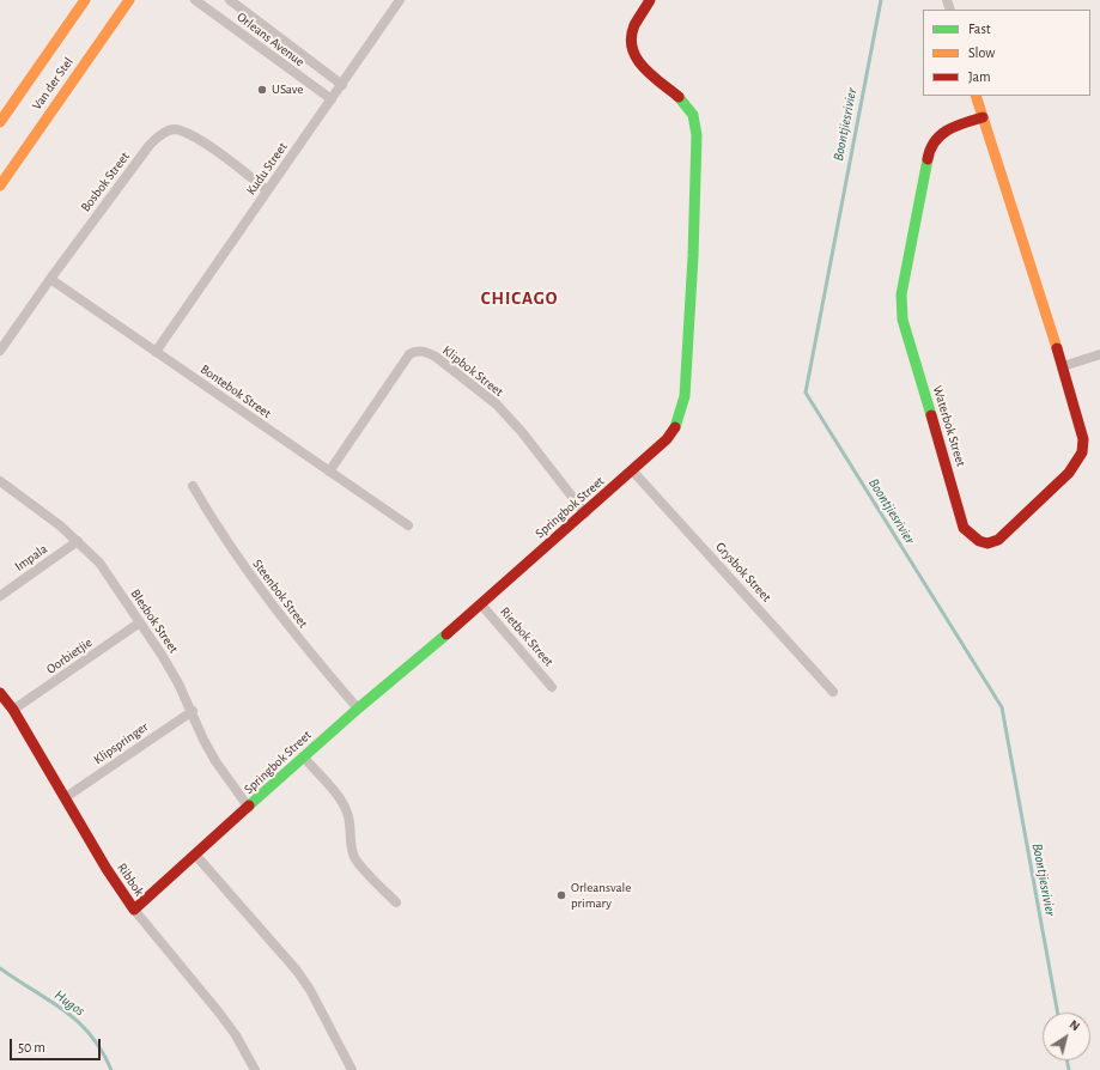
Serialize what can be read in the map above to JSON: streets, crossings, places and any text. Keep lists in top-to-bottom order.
{
  "streets": {
    "street": [
      "Orleans Avenue",
      "Van der Stel",
      "Kudu Street",
      "Bosbok Street",
      "Klipbok Street",
      "Bontebok Street",
      "Waterbok Street",
      "Springbok Street",
      "Impala",
      "Grysbok Street",
      "Steenbok Street",
      "Blesbok Street",
      "Rietbok Street",
      "Oorbietjie",
      "Klipspringer",
      "Ribbok"
    ]
  },
  "crossings": [
    ["Orleans Avenue", "Kudu Street"],
    ["Kudu Street", "Bosbok Street"],
    ["Kudu Street", "Bontebok Street"],
    ["Bosbok Street", "Bontebok Street"],
    ["Klipbok Street", "Bontebok Street"],
    ["Klipbok Street", "Springbok Street"],
    ["Springbok Street", "Grysbok Street"],
    ["Springbok Street", "Steenbok Street"],
    ["Springbok Street", "Blesbok Street"],
    ["Springbok Street", "Rietbok Street"],
    ["Springbok Street", "Ribbok"],
    ["Impala", "Blesbok Street"],
    ["Blesbok Street", "Oorbietjie"],
    ["Blesbok Street", "Klipspringer"],
    ["Oorbietjie", "Ribbok"],
    ["Klipspringer", "Ribbok"]
  ],
  "districts": ["CHICAGO"],
  "water": ["Boontjiesrivier", "Hugos"],
  "places": ["USave", "Orleansvale primary"],
  "legend": ["Fast", "Slow", "Jam"],
  "scale_bar": "50 m",
  "north": "top right"
}
